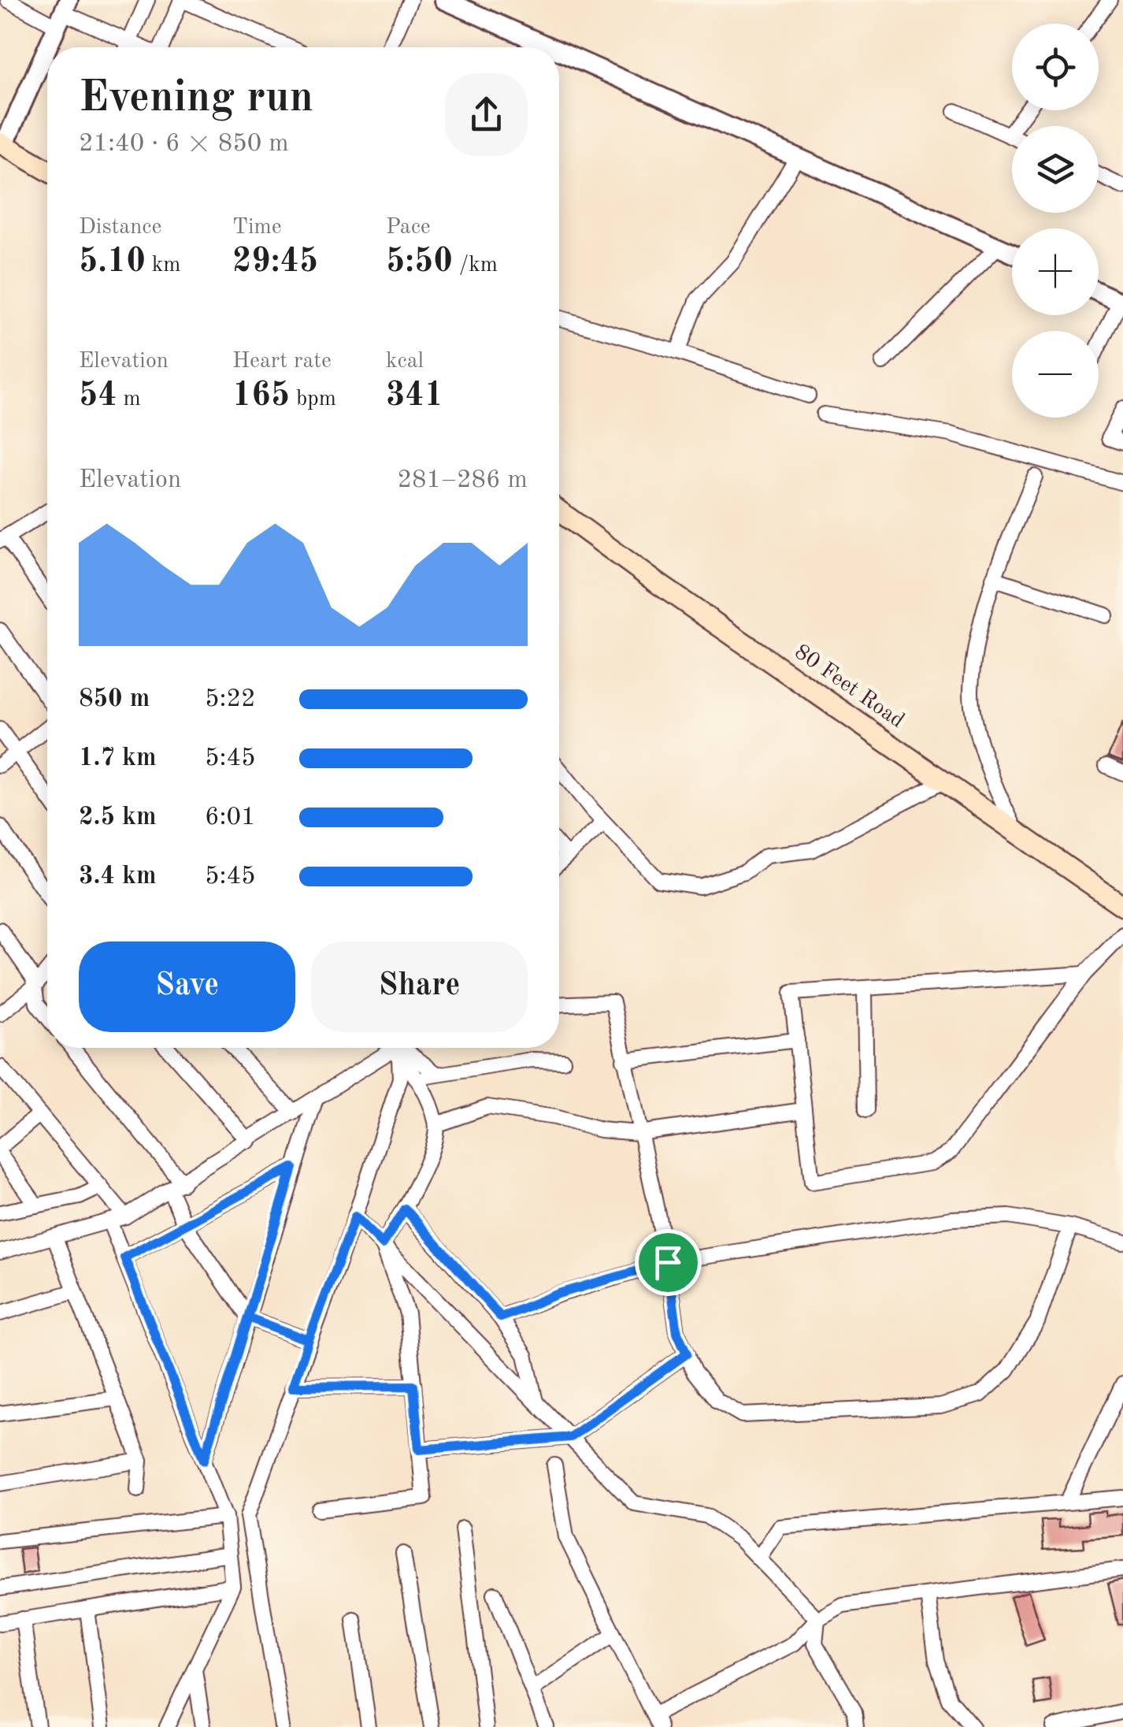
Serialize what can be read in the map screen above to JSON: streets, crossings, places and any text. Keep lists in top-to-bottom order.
{
  "streets": {
    "main road": ["80 Feet Road"]
  },
  "page": {
    "map_buttons": ["+", "−"],
    "heading": ["Evening run", "21:40 · 6 × 850 m"],
    "stats": [
      ["Distance", "5.10 km"],
      ["Time", "29:45"],
      ["Pace", "5:50 /km"],
      ["Elevation", "54 m"],
      ["Heart rate", "165 bpm"],
      ["kcal", "341"]
    ],
    "chart": ["Elevation", "281–286 m"],
    "list": [
      {
        "name": "850 m",
        "note": "5:22"
      },
      {
        "name": "1.7 km",
        "note": "5:45"
      },
      {
        "name": "2.5 km",
        "note": "6:01"
      },
      {
        "name": "3.4 km",
        "note": "5:45"
      }
    ],
    "buttons": ["Save", "Share"]
  }
}
